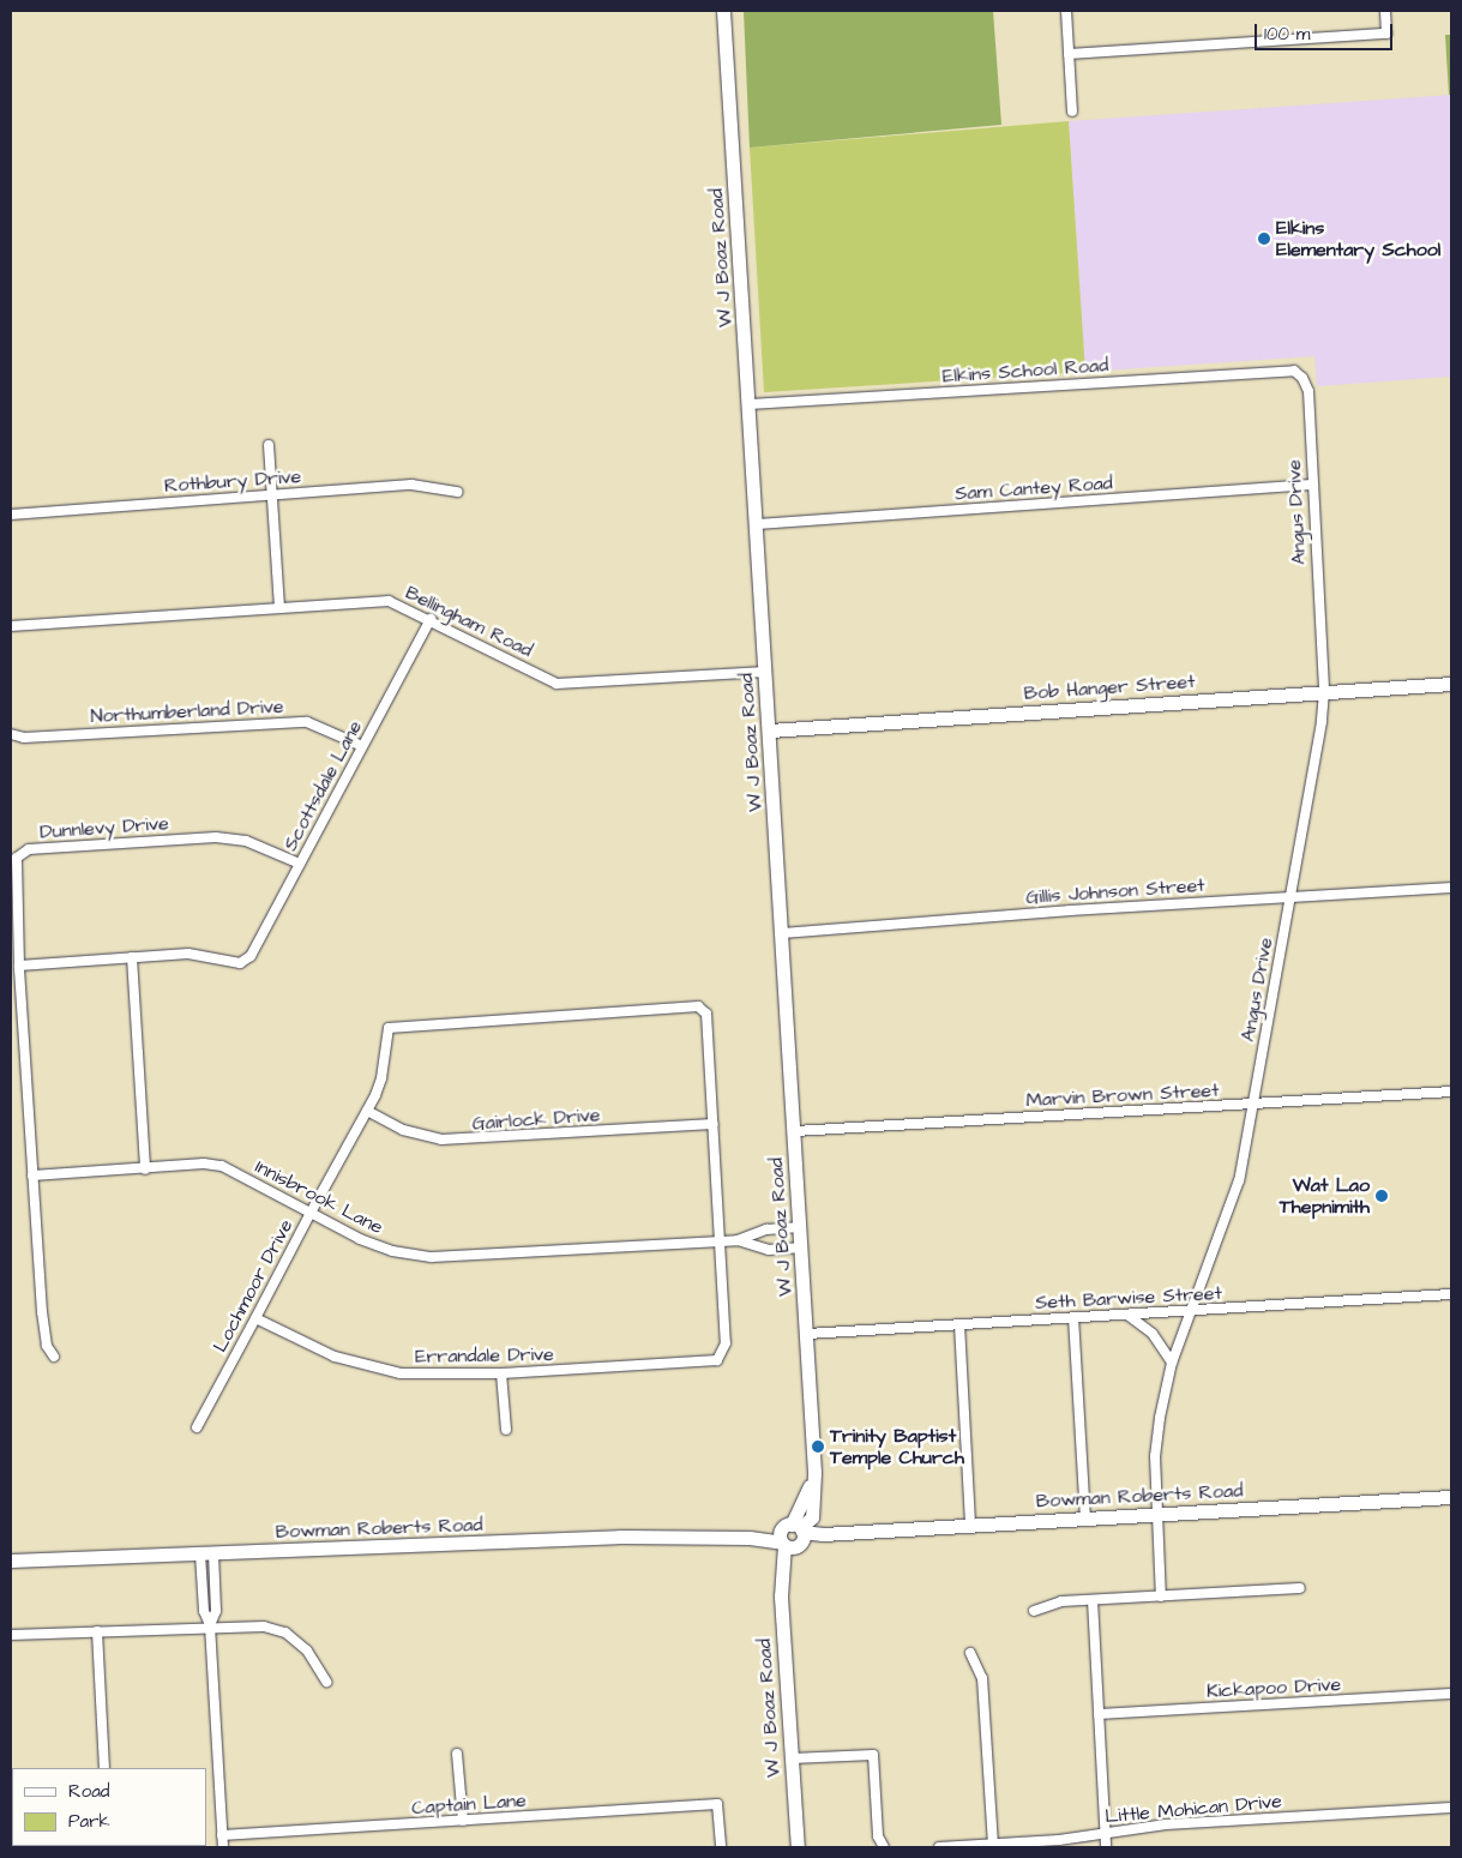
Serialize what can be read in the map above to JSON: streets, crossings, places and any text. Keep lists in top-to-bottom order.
{
  "streets": {
    "street": [
      "W J Boaz Road",
      "Elkins School Road",
      "Rothbury Drive",
      "Sam Cantey Road",
      "Angus Drive",
      "Bellingham Road",
      "Bob Hanger Street",
      "Northumberland Drive",
      "Scottsdale Lane",
      "Dunnlevy Drive",
      "Gillis Johnson Street",
      "Marvin Brown Street",
      "Gairlock Drive",
      "Innisbrook Lane",
      "Lochmoor Drive",
      "Seth Barwise Street",
      "Errandale Drive",
      "Bowman Roberts Road",
      "Kickapoo Drive",
      "Captain Lane",
      "Little Mohican Drive"
    ]
  },
  "crossings": [
    ["W J Boaz Road", "Elkins School Road"],
    ["W J Boaz Road", "Sam Cantey Road"],
    ["W J Boaz Road", "Bellingham Road"],
    ["W J Boaz Road", "Bob Hanger Street"],
    ["W J Boaz Road", "Gillis Johnson Street"],
    ["W J Boaz Road", "Marvin Brown Street"],
    ["W J Boaz Road", "Innisbrook Lane"],
    ["W J Boaz Road", "Seth Barwise Street"],
    ["W J Boaz Road", "Bowman Roberts Road"],
    ["Elkins School Road", "Angus Drive"],
    ["Sam Cantey Road", "Angus Drive"],
    ["Angus Drive", "Bob Hanger Street"],
    ["Angus Drive", "Gillis Johnson Street"],
    ["Angus Drive", "Marvin Brown Street"],
    ["Angus Drive", "Seth Barwise Street"],
    ["Angus Drive", "Bowman Roberts Road"],
    ["Bellingham Road", "Scottsdale Lane"],
    ["Northumberland Drive", "Scottsdale Lane"],
    ["Scottsdale Lane", "Dunnlevy Drive"],
    ["Dunnlevy Drive", "Innisbrook Lane"],
    ["Gairlock Drive", "Lochmoor Drive"],
    ["Innisbrook Lane", "Lochmoor Drive"],
    ["Innisbrook Lane", "Errandale Drive"],
    ["Lochmoor Drive", "Errandale Drive"]
  ],
  "places": ["Elkins Elementary School", "Wat Lao Thepnimith", "Trinity Baptist Temple Church"],
  "legend": ["Road", "Park"],
  "scale_bar": "100 m"
}
